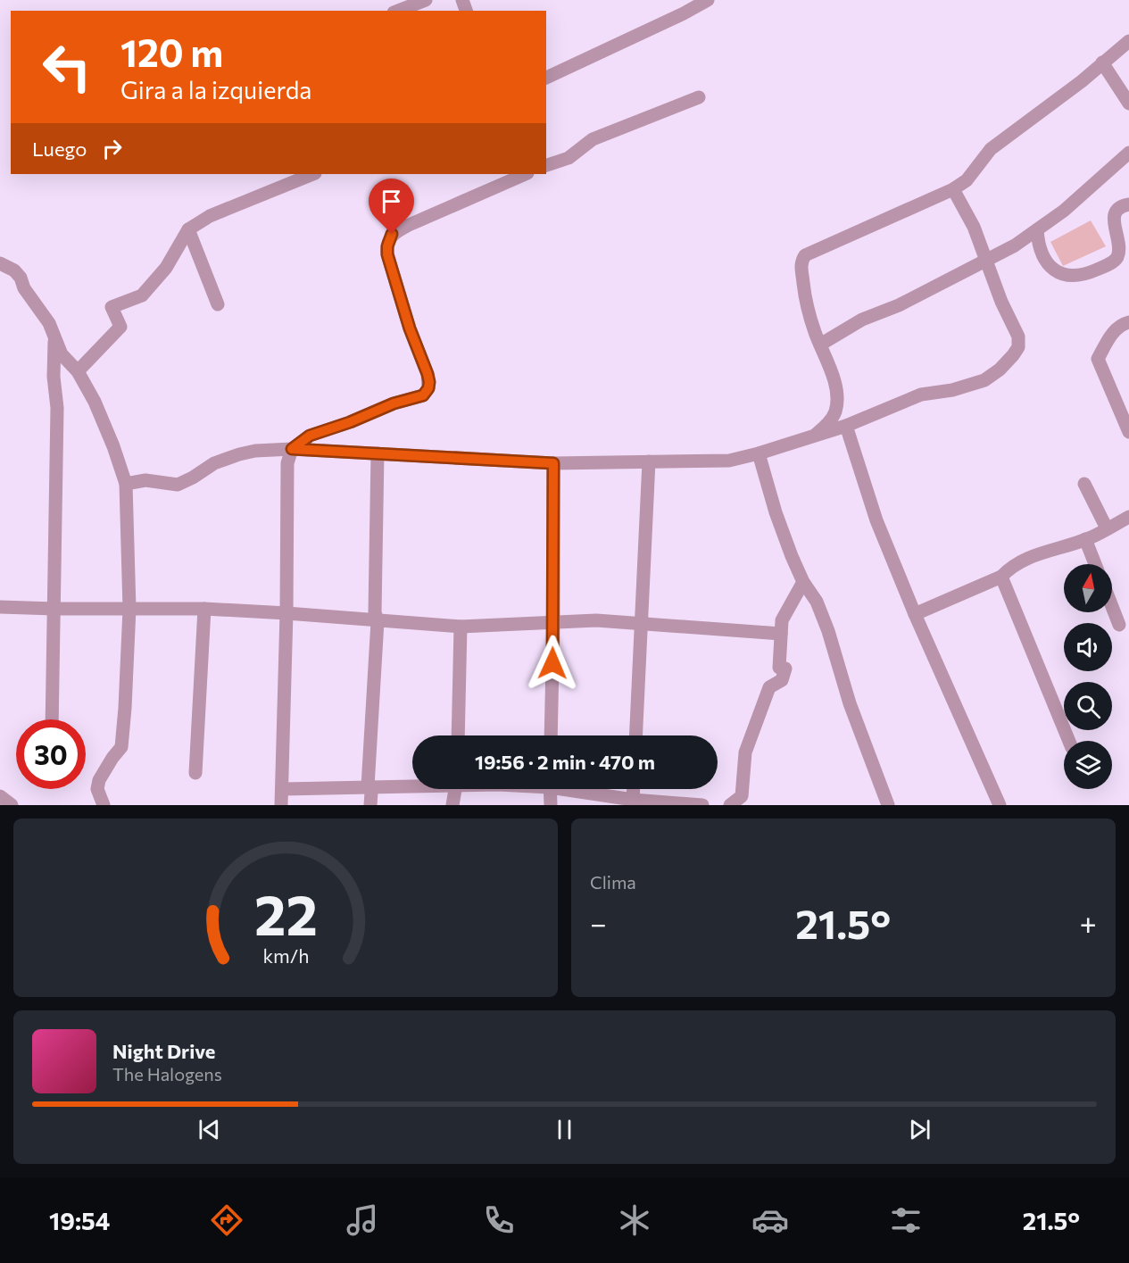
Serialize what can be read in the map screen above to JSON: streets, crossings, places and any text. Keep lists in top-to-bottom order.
{
  "north": "top",
  "page": {
    "turn": ["120 m", "Gira a la izquierda"],
    "then": "Luego",
    "limit": "30",
    "trip": "19:56 · 2 min · 470 m",
    "tile": "Clima",
    "heat": ["−", "21.5°", "+"],
    "song": ["Night Drive", "The Halogens"],
    "tabs": ["19:54", "21.5°"],
    "gauge": ["22", "km/h"]
  }
}
